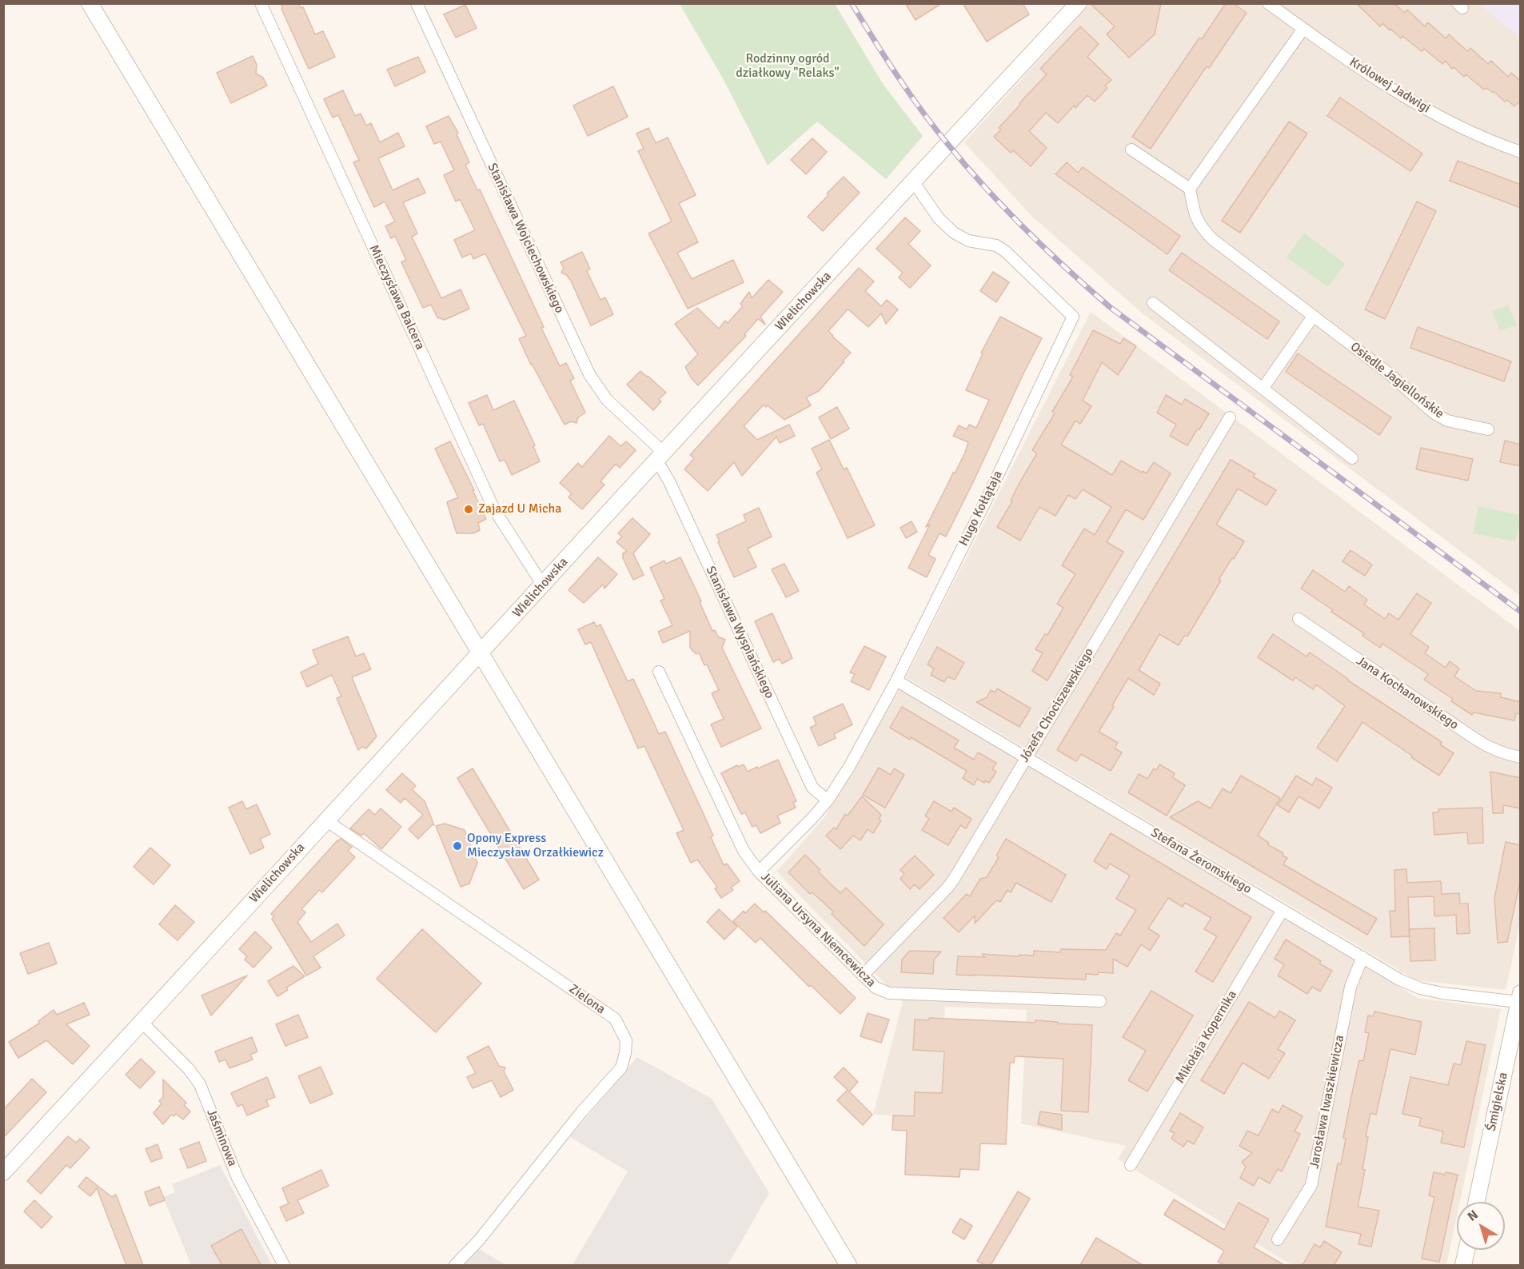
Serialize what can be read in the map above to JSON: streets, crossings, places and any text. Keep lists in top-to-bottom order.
{
  "streets": {
    "street": [
      "Królowej Jadwigi",
      "Stanisława Wojciechowskiego",
      "Mieczysława Balcera",
      "Wielichowska",
      "Osiedle Jagiellońskie",
      "Hugo Kołłątaja",
      "Stanisława Wyspiańskiego",
      "Jana Kochanowskiego",
      "Józefa Chociszewskiego",
      "Stefana Żeromskiego",
      "Juliana Ursyna Niemcewicza",
      "Zielona",
      "Mikołaja Kopernika",
      "Jarosława Iwaszkiewicza",
      "Śmigielska",
      "Jaśminowa"
    ]
  },
  "crossings": [
    ["Stanisława Wojciechowskiego", "Wielichowska"],
    ["Stanisława Wojciechowskiego", "Stanisława Wyspiańskiego"],
    ["Mieczysława Balcera", "Wielichowska"],
    ["Wielichowska", "Hugo Kołłątaja"],
    ["Wielichowska", "Stanisława Wyspiańskiego"],
    ["Wielichowska", "Zielona"],
    ["Wielichowska", "Jaśminowa"],
    ["Hugo Kołłątaja", "Stanisława Wyspiańskiego"],
    ["Hugo Kołłątaja", "Stefana Żeromskiego"],
    ["Hugo Kołłątaja", "Juliana Ursyna Niemcewicza"],
    ["Józefa Chociszewskiego", "Stefana Żeromskiego"],
    ["Józefa Chociszewskiego", "Juliana Ursyna Niemcewicza"],
    ["Stefana Żeromskiego", "Mikołaja Kopernika"],
    ["Stefana Żeromskiego", "Jarosława Iwaszkiewicza"],
    ["Stefana Żeromskiego", "Śmigielska"]
  ],
  "parks": ["Rodzinny ogród działkowy \"Relaks\""],
  "places": ["Zajazd U Micha", "Opony Express Mieczysław Orzałkiewicz"],
  "north": "top left"
}
